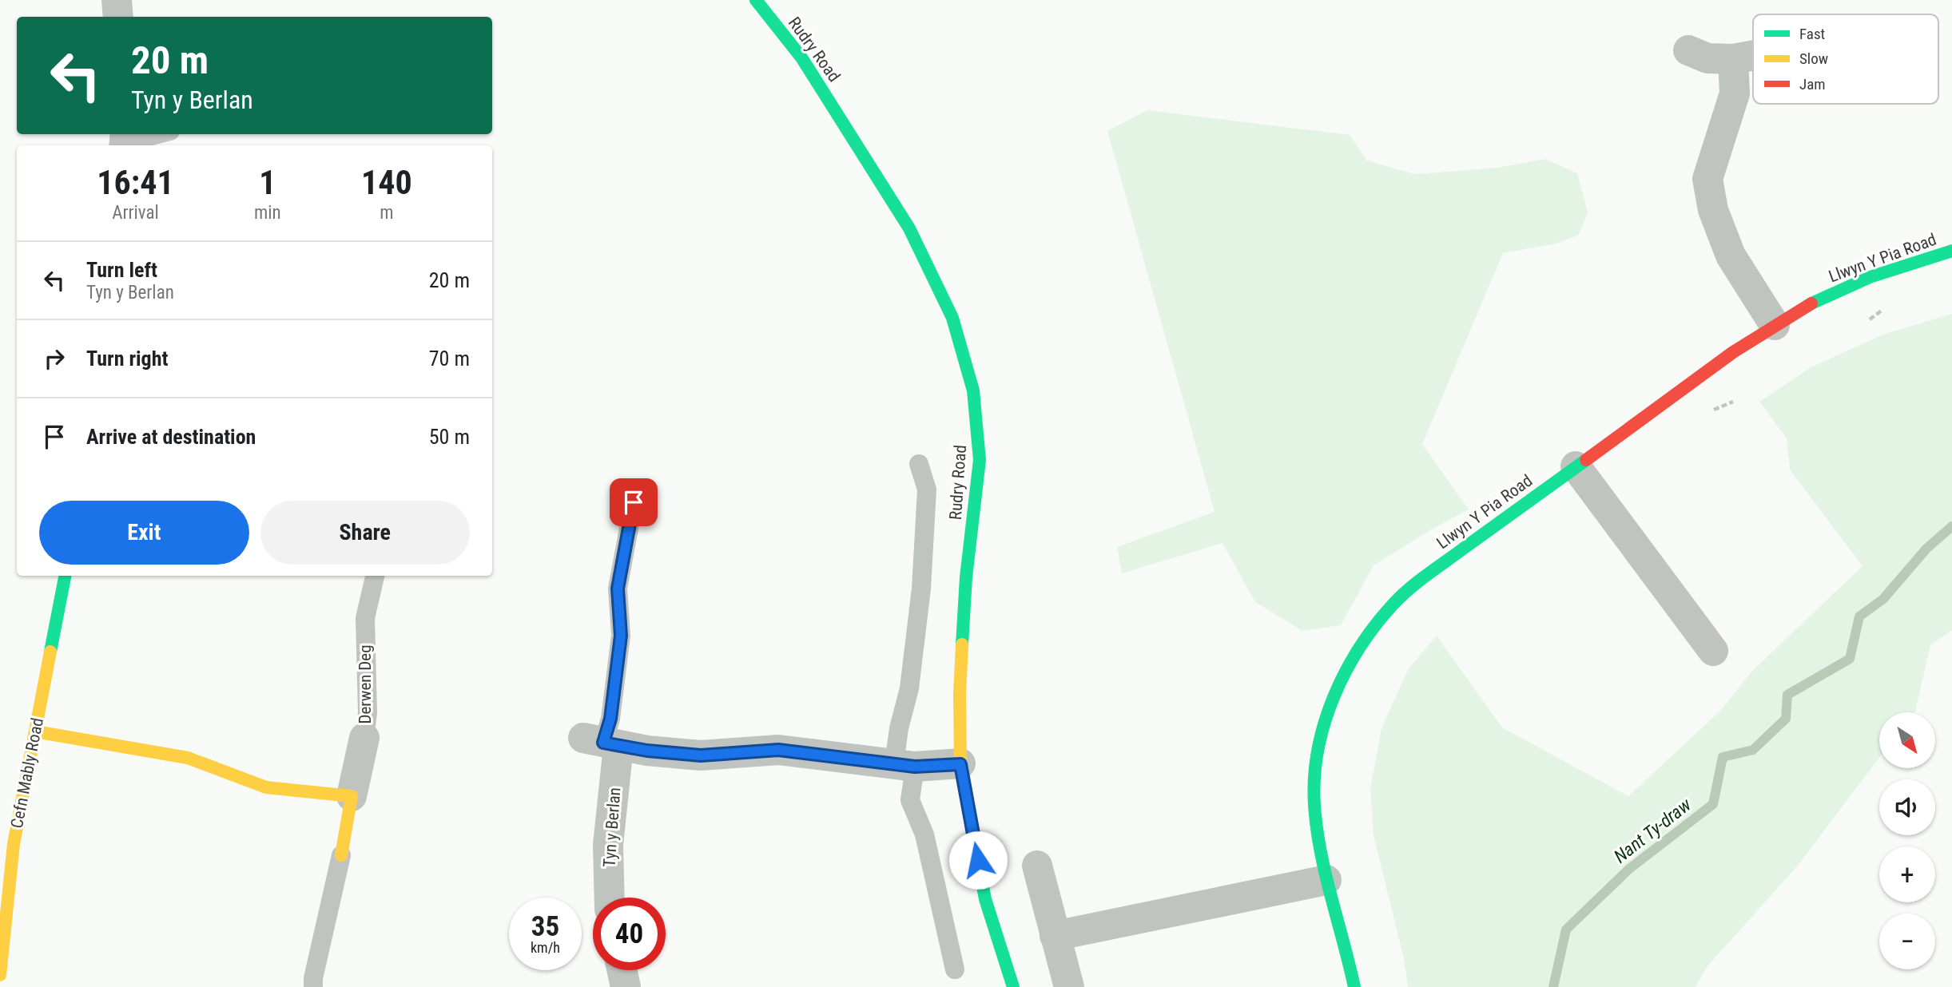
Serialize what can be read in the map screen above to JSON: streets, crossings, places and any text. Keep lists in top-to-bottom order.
{
  "streets": {
    "street": [
      "Rudry Road",
      "Llwyn Y Pia Road",
      "Derwen Deg",
      "Cefn Mably Road",
      "Tyn y Berlan"
    ]
  },
  "water": ["Nant Ty-draw"],
  "legend": ["Fast", "Slow", "Jam"],
  "north": "bottom right",
  "page": {
    "turn": ["20 m", "Tyn y Berlan"],
    "eta": [
      "16:41",
      "Arrival",
      "1",
      "min",
      "140",
      "m"
    ],
    "list": [
      {
        "name": "Turn left",
        "note": "Tyn y Berlan",
        "value": "20 m"
      },
      {
        "name": "Turn right",
        "value": "70 m"
      },
      {
        "name": "Arrive at destination",
        "value": "50 m"
      }
    ],
    "buttons": ["Exit", "Share"],
    "map_buttons": ["+", "−"],
    "speed": "35 km/h",
    "limit": "40"
  }
}
